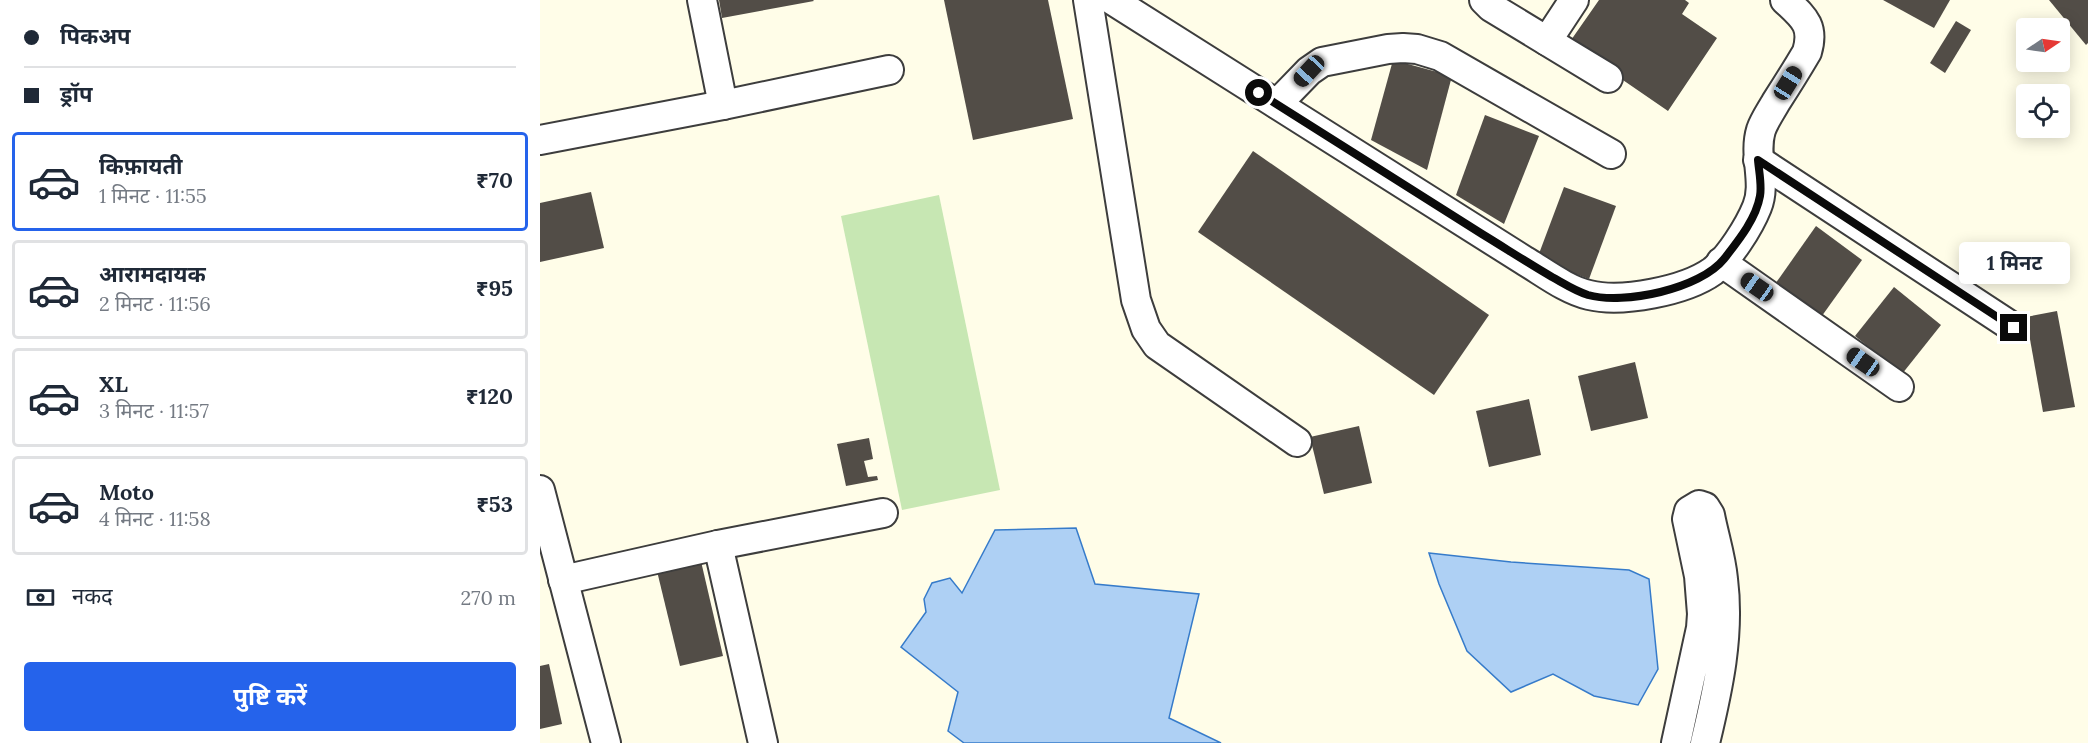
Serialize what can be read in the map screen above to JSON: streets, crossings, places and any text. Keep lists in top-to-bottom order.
{
  "north": "right",
  "page": {
    "banner": ["पिकअप", "ड्रॉप"],
    "list": [
      {
        "name": "किफ़ायती",
        "note": "1 मिनट · 11:55",
        "value": "₹70"
      },
      {
        "name": "आरामदायक",
        "note": "2 मिनट · 11:56",
        "value": "₹95"
      },
      {
        "name": "XL",
        "note": "3 मिनट · 11:57",
        "value": "₹120"
      },
      {
        "name": "Moto",
        "note": "4 मिनट · 11:58",
        "value": "₹53"
      }
    ],
    "bubble": "1 मिनट",
    "pay": ["नकद", "270 m"],
    "buttons": "पुष्टि करें"
  }
}
